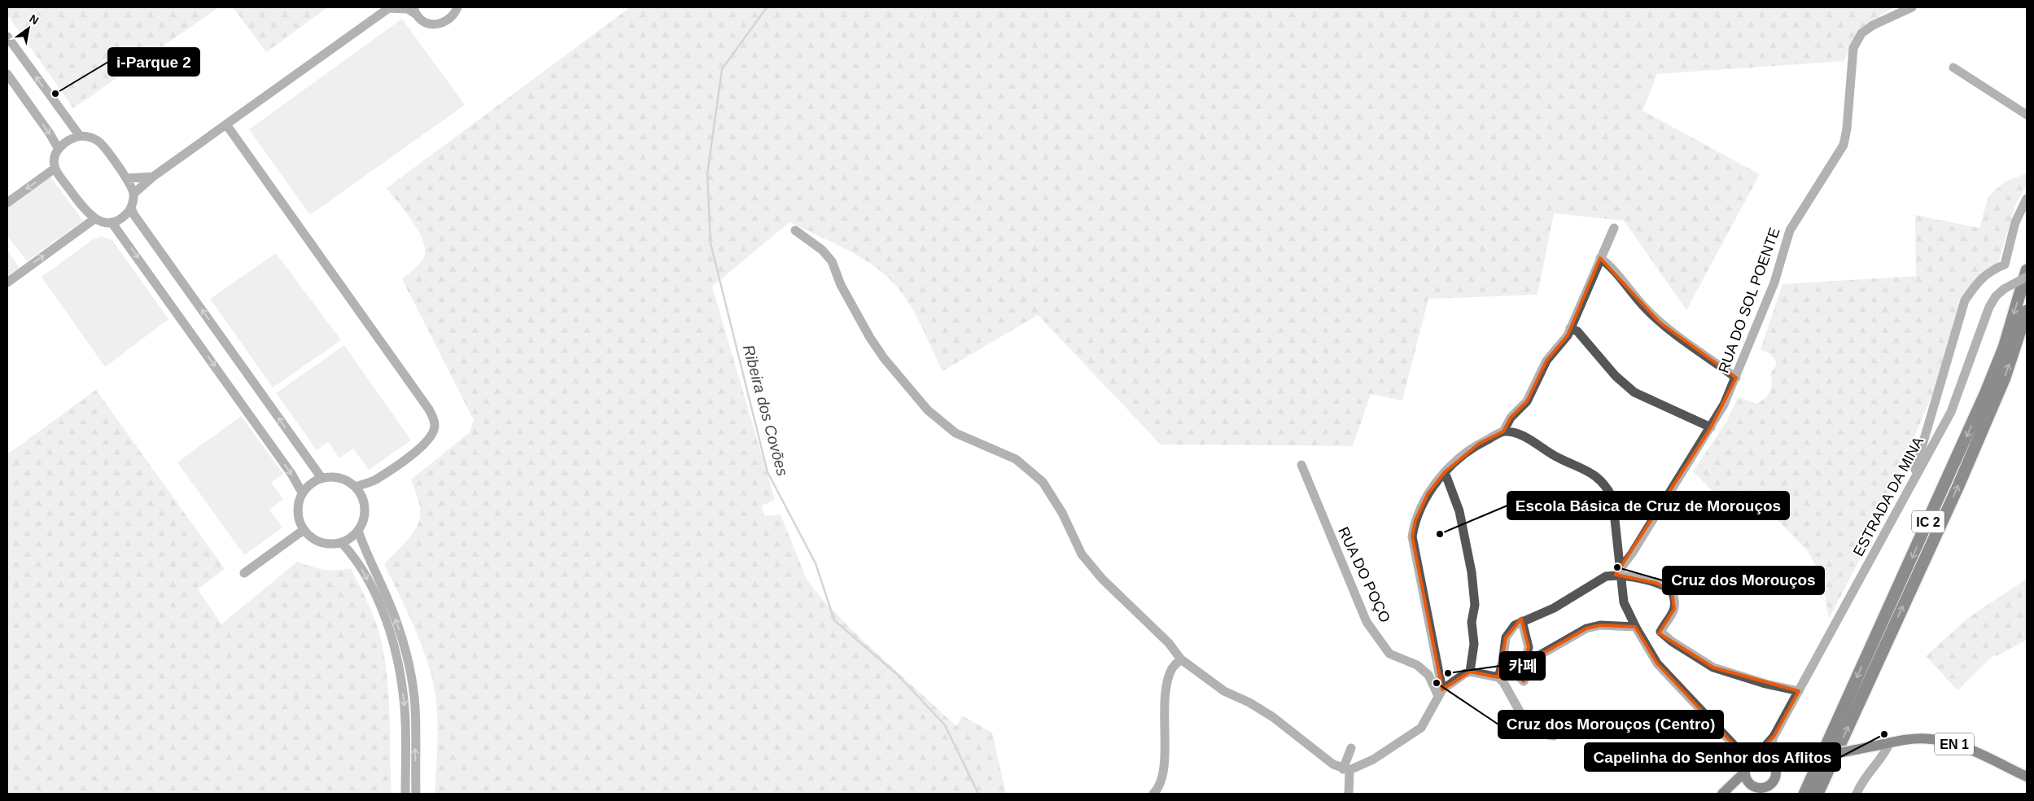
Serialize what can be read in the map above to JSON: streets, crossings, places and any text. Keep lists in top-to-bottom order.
{
  "streets": {
    "highway": ["IC 2"],
    "main road": ["EN 1"],
    "street": ["RUA DO SOL POENTE", "ESTRADA DA MINA", "RUA DO POÇO"]
  },
  "crossings": [
    ["ESTRADA DA MINA", "EN 1"]
  ],
  "water": ["Ribeira dos Covões"],
  "places": [
    "i-Parque 2",
    "Escola Básica de Cruz de Morouços",
    "Cruz dos Morouços",
    "카페",
    "Cruz dos Morouços (Centro)",
    "Capelinha do Senhor dos Aflitos"
  ],
  "north": "top right"
}
